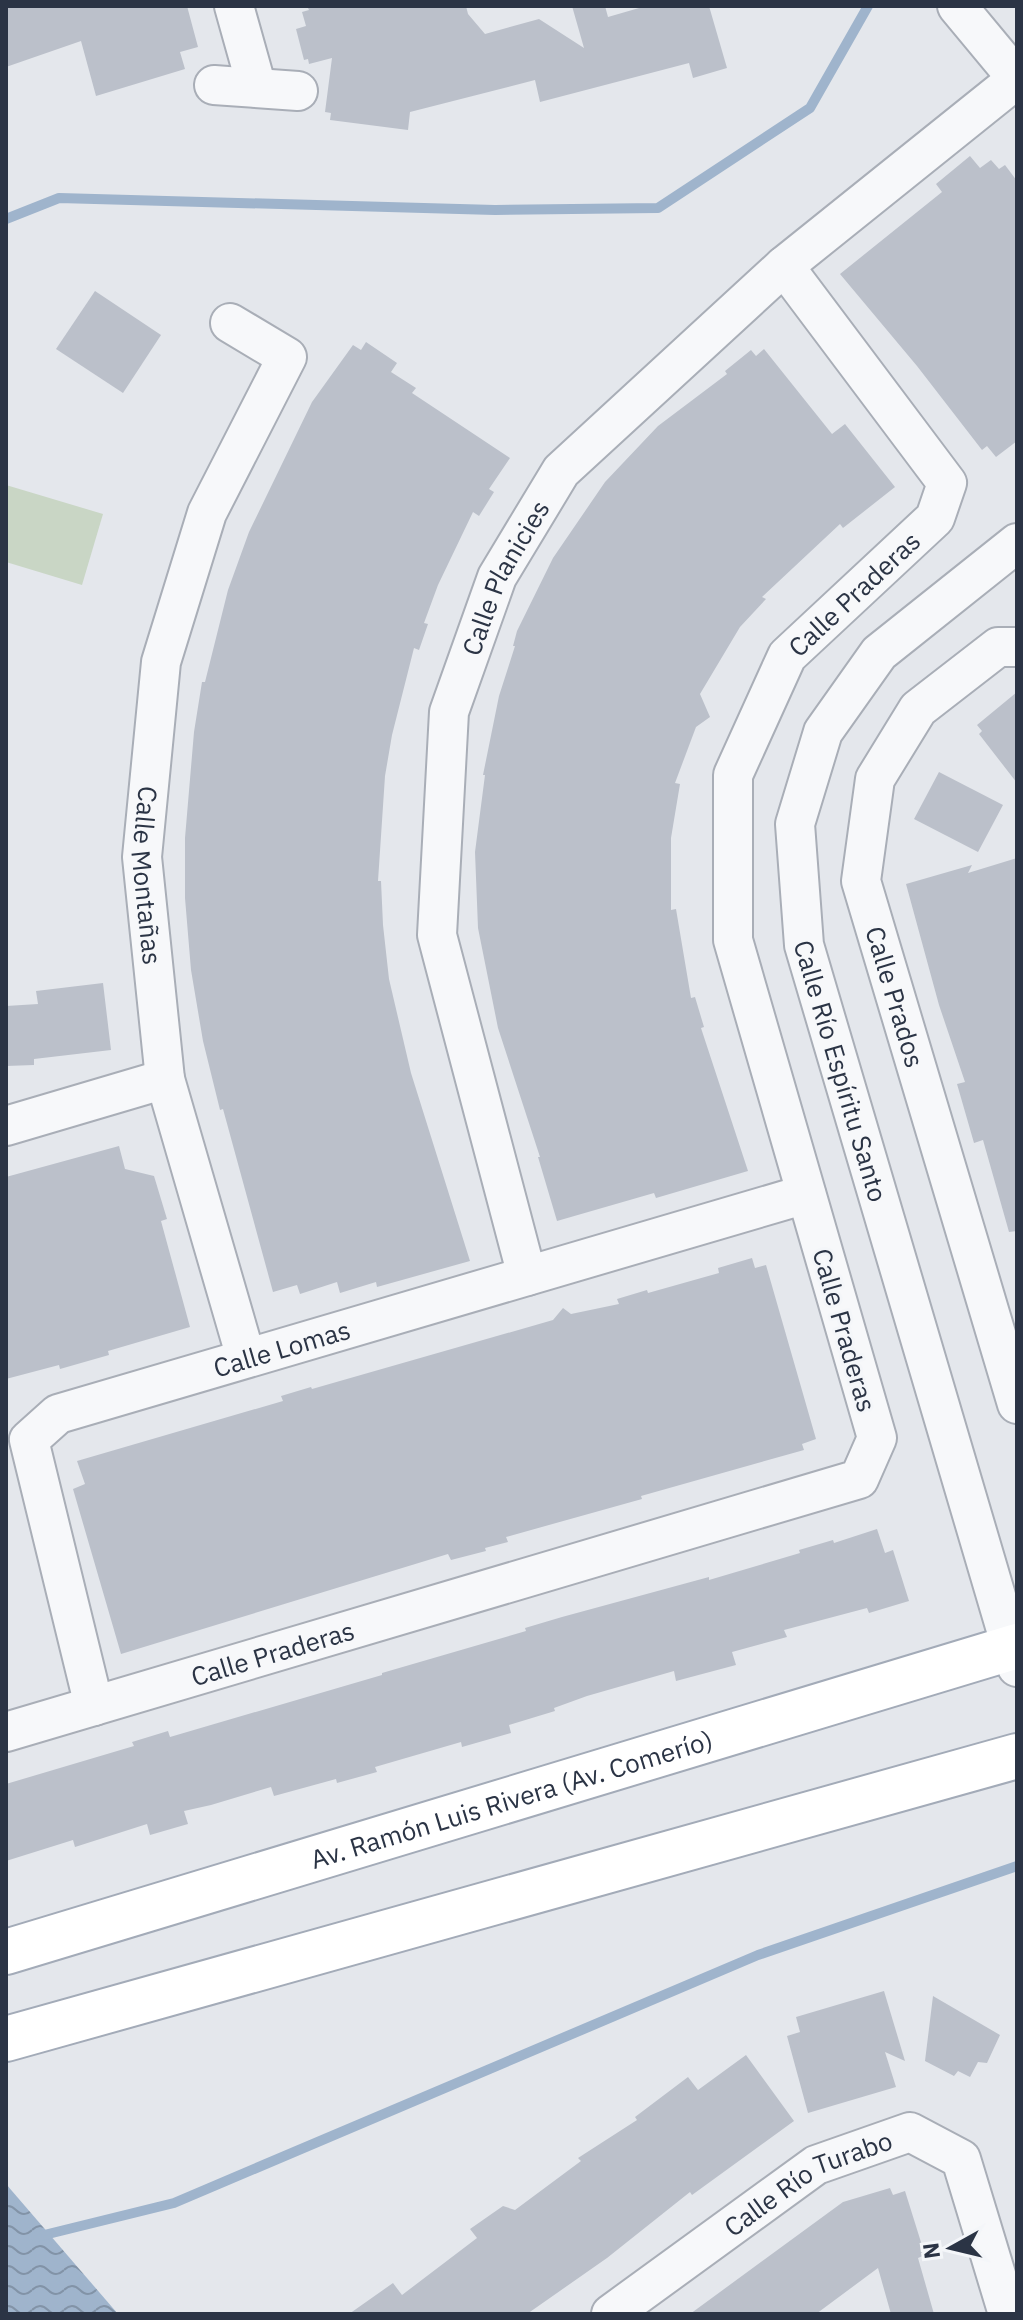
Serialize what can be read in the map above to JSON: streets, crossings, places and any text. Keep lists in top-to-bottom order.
{
  "streets": {
    "main road": ["Av. Ramón Luis Rivera (Av. Comerío)"],
    "street": [
      "Calle Planicies",
      "Calle Praderas",
      "Calle Montañas",
      "Calle Prados",
      "Calle Río Espíritu Santo",
      "Calle Lomas",
      "Calle Río Turabo"
    ]
  },
  "crossings": [
    ["Calle Planicies", "Calle Praderas"],
    ["Calle Planicies", "Calle Lomas"],
    ["Calle Praderas", "Calle Lomas"],
    ["Calle Montañas", "Calle Lomas"],
    ["Calle Río Espíritu Santo", "Av. Ramón Luis Rivera (Av. Comerío)"]
  ],
  "north": "left"
}
